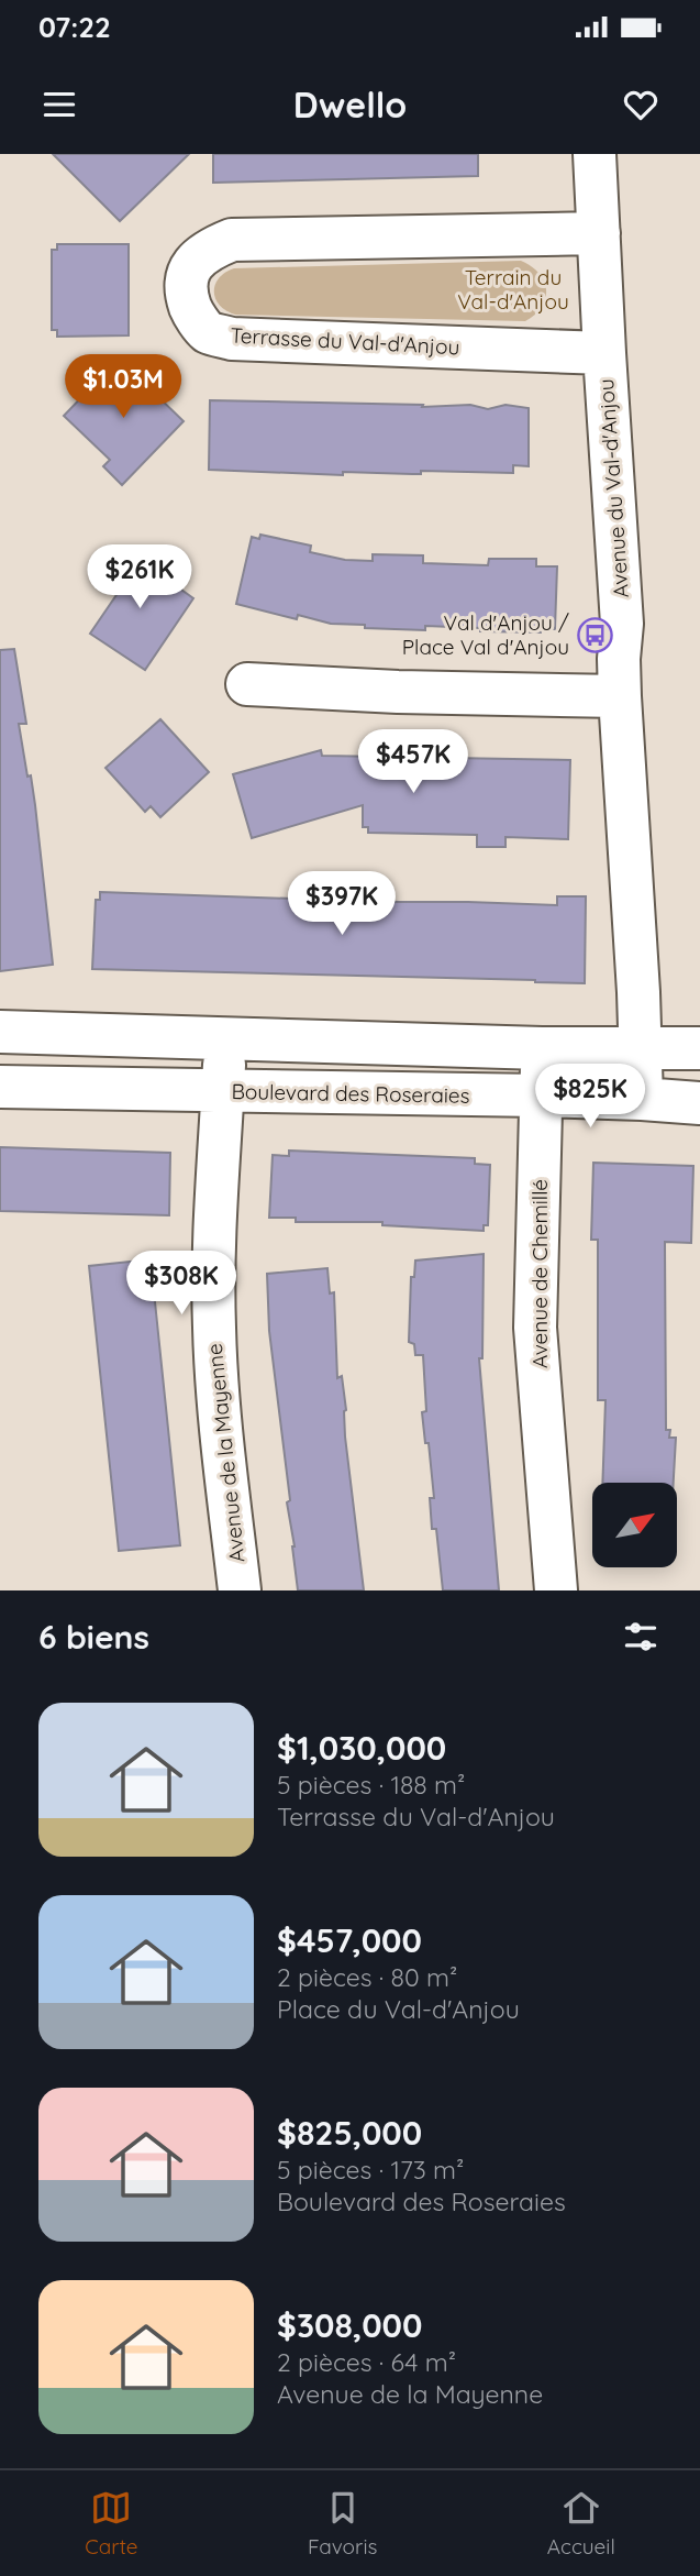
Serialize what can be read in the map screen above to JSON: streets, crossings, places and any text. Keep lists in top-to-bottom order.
{
  "streets": {
    "street": [
      "Terrasse du Val-d'Anjou",
      "Avenue du Val-d'Anjou",
      "Boulevard des Roseraies",
      "Avenue de Chemillé",
      "Avenue de la Mayenne"
    ]
  },
  "crossings": [
    ["Terrasse du Val-d'Anjou", "Avenue du Val-d'Anjou"],
    ["Avenue du Val-d'Anjou", "Boulevard des Roseraies"],
    ["Boulevard des Roseraies", "Avenue de Chemillé"],
    ["Boulevard des Roseraies", "Avenue de la Mayenne"]
  ],
  "parks": ["Terrain du Val-d'Anjou"],
  "places": {
    "bus stop": ["Val d'Anjou / Place Val d'Anjou"]
  },
  "north": "top right",
  "page": {
    "status": "07:22",
    "header": "Dwello",
    "price": [
      "$1.03M",
      "$261K",
      "$457K",
      "$397K",
      "$825K",
      "$308K"
    ],
    "heading": "6 biens",
    "list": [
      {
        "name": "$1,030,000",
        "note": "5 pièces · 188 m² · Terrasse du Val-d'Anjou"
      },
      {
        "name": "$457,000",
        "note": "2 pièces · 80 m² · Place du Val-d'Anjou"
      },
      {
        "name": "$825,000",
        "note": "5 pièces · 173 m² · Boulevard des Roseraies"
      },
      {
        "name": "$308,000",
        "note": "2 pièces · 64 m² · Avenue de la Mayenne"
      }
    ],
    "tabs": ["Carte", "Favoris", "Accueil"]
  }
}
